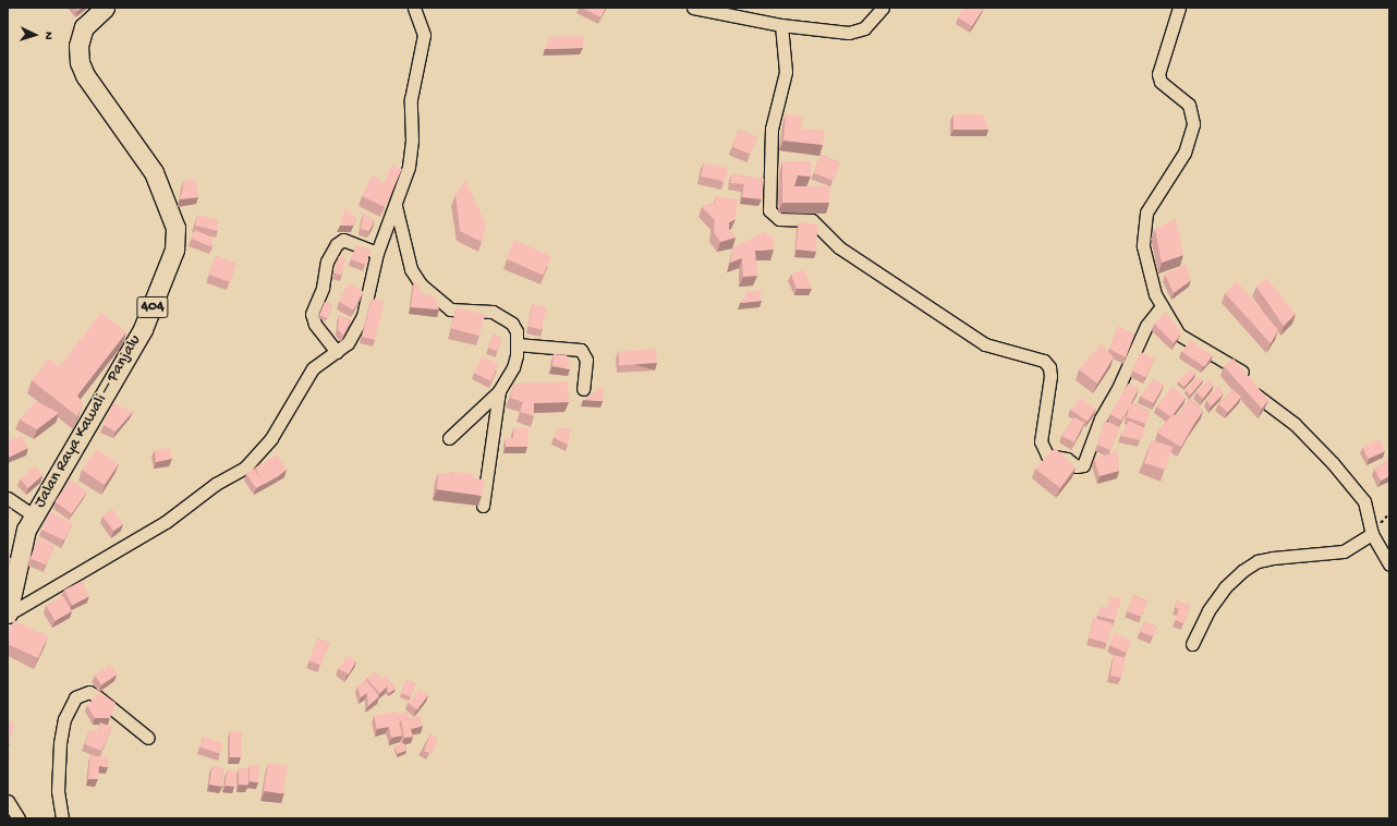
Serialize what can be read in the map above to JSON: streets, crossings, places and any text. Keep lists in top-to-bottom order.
{
  "streets": {
    "main road": ["404", "Jalan Raya Kawali – Panjalu"]
  },
  "north": "right"
}
